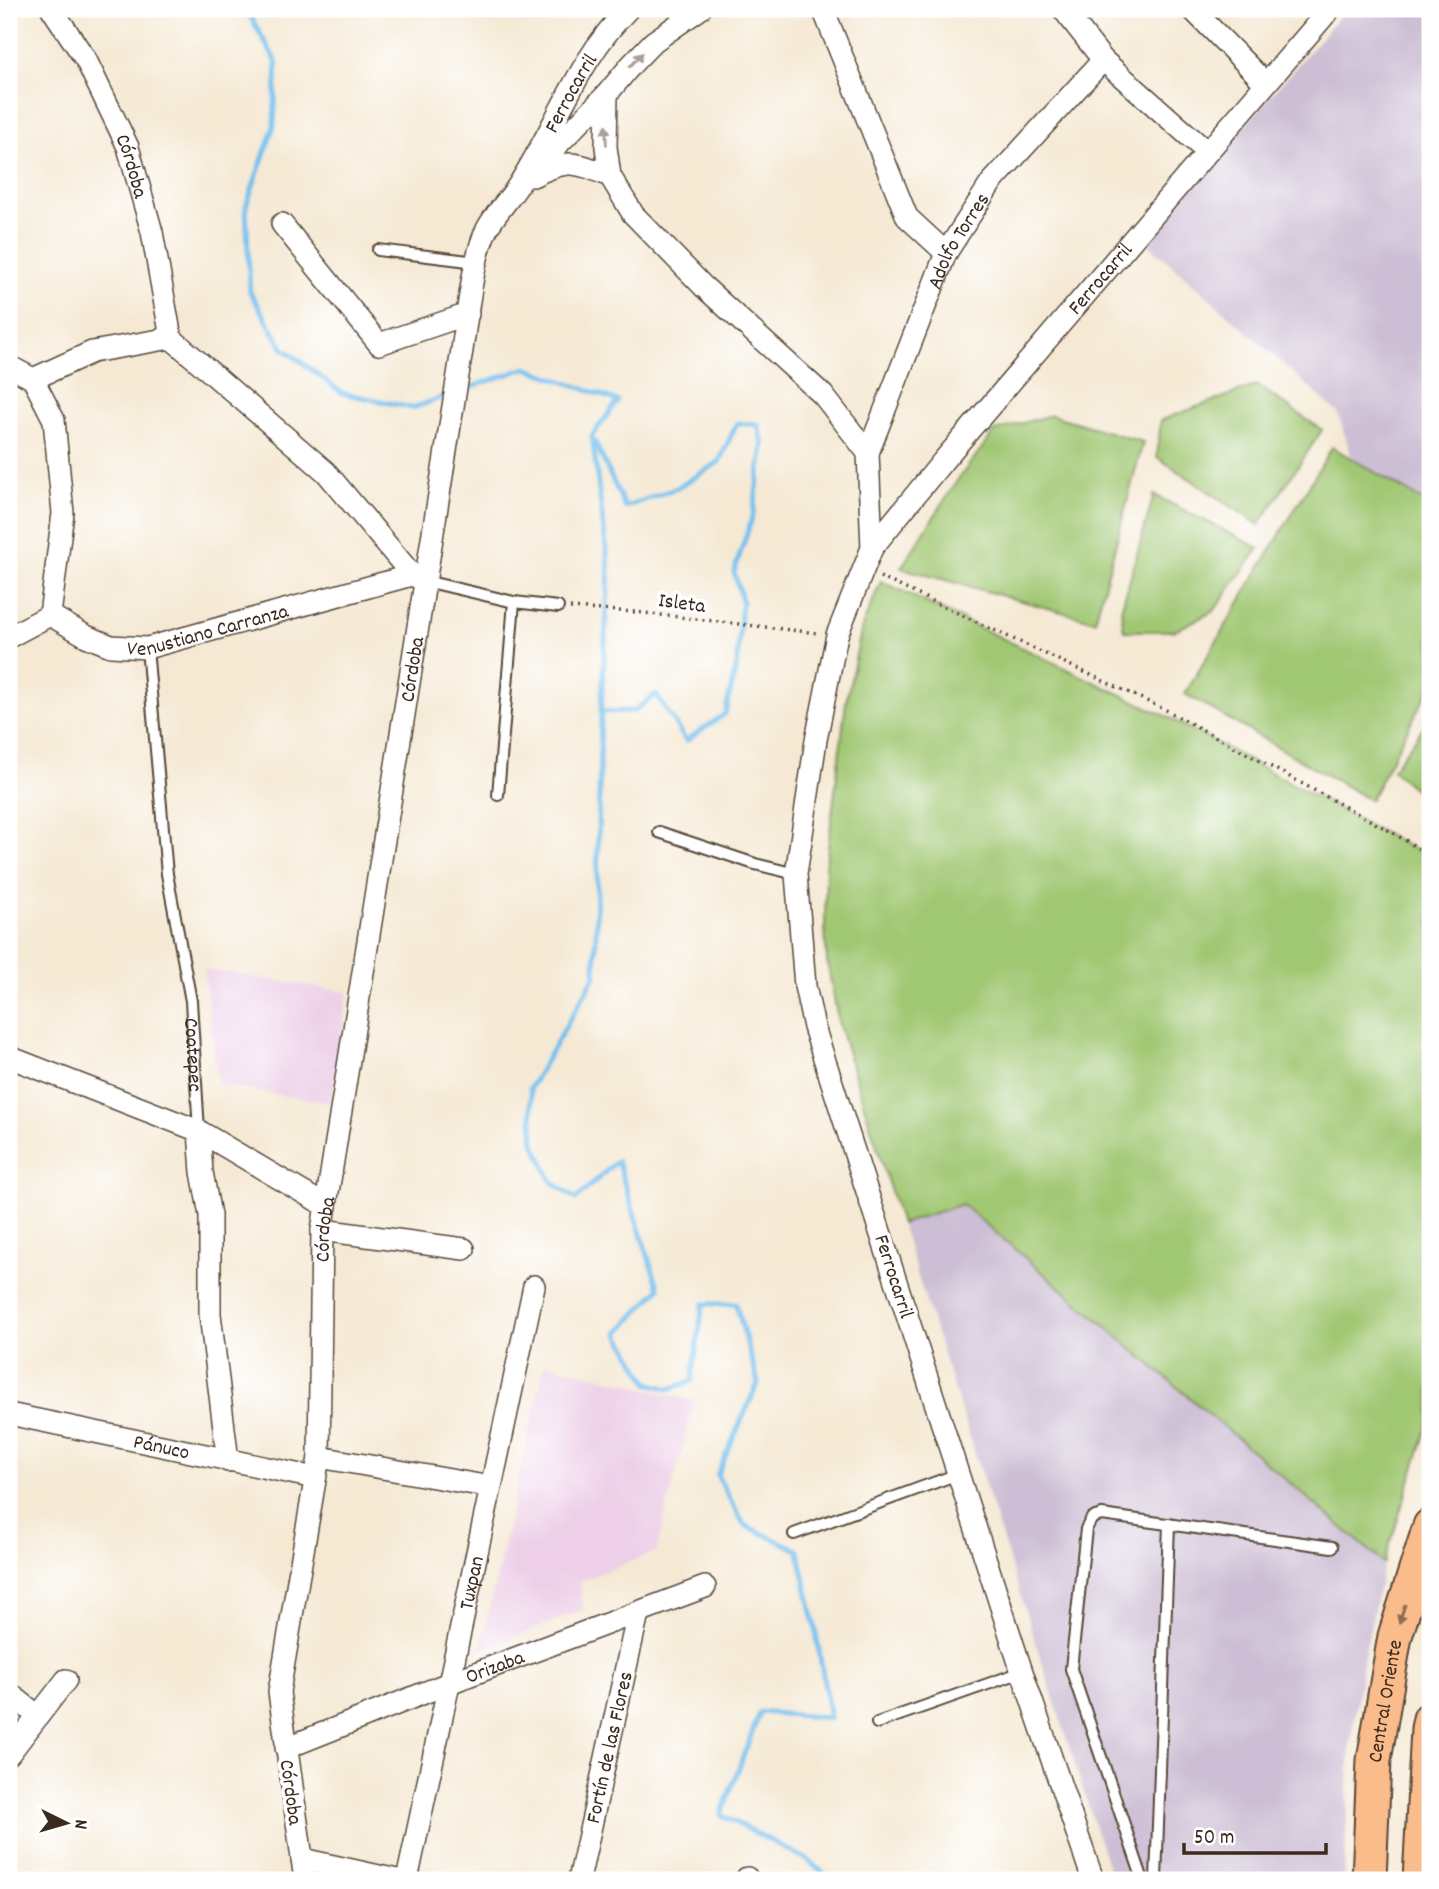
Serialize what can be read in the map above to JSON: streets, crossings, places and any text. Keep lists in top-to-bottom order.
{
  "streets": {
    "main road": ["Central Oriente"],
    "street": [
      "Ferrocarril",
      "Córdoba",
      "Adolfo Torres",
      "Venustiano Carranza",
      "Coatepec",
      "Pánuco",
      "Tuxpan",
      "Orizaba",
      "Fortín de las Flores"
    ],
    "path": ["Isleta"]
  },
  "crossings": [
    ["Ferrocarril", "Córdoba"],
    ["Ferrocarril", "Adolfo Torres"],
    ["Ferrocarril", "Isleta"],
    ["Córdoba", "Venustiano Carranza"],
    ["Córdoba", "Pánuco"],
    ["Córdoba", "Orizaba"],
    ["Venustiano Carranza", "Coatepec"],
    ["Coatepec", "Pánuco"],
    ["Pánuco", "Tuxpan"],
    ["Tuxpan", "Orizaba"],
    ["Orizaba", "Fortín de las Flores"]
  ],
  "scale_bar": "50 m",
  "north": "right"
}
